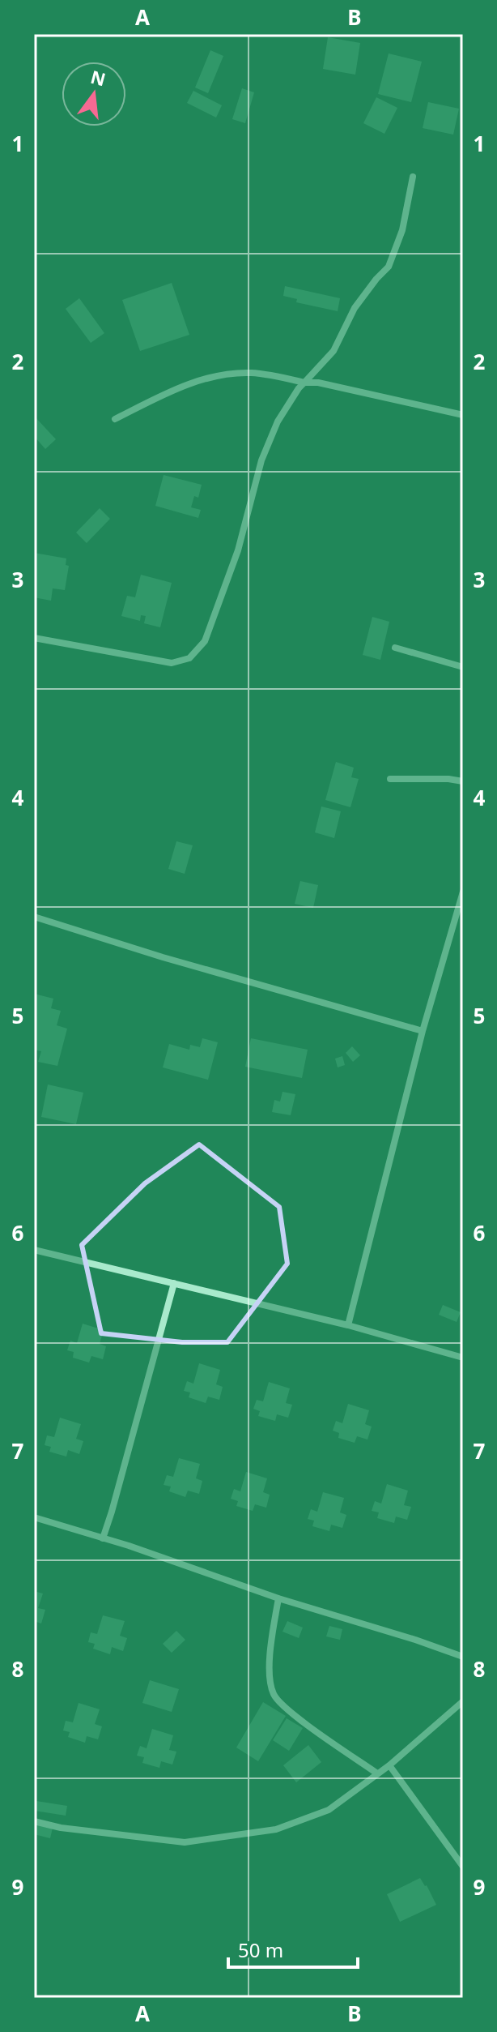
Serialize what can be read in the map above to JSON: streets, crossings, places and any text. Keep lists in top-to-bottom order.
{
  "scale_bar": "50 m",
  "north": "top",
  "grid": {
    "columns": ["A", "B"],
    "rows": [
      "1",
      "2",
      "3",
      "4",
      "5",
      "6",
      "7",
      "8",
      "9"
    ]
  }
}
